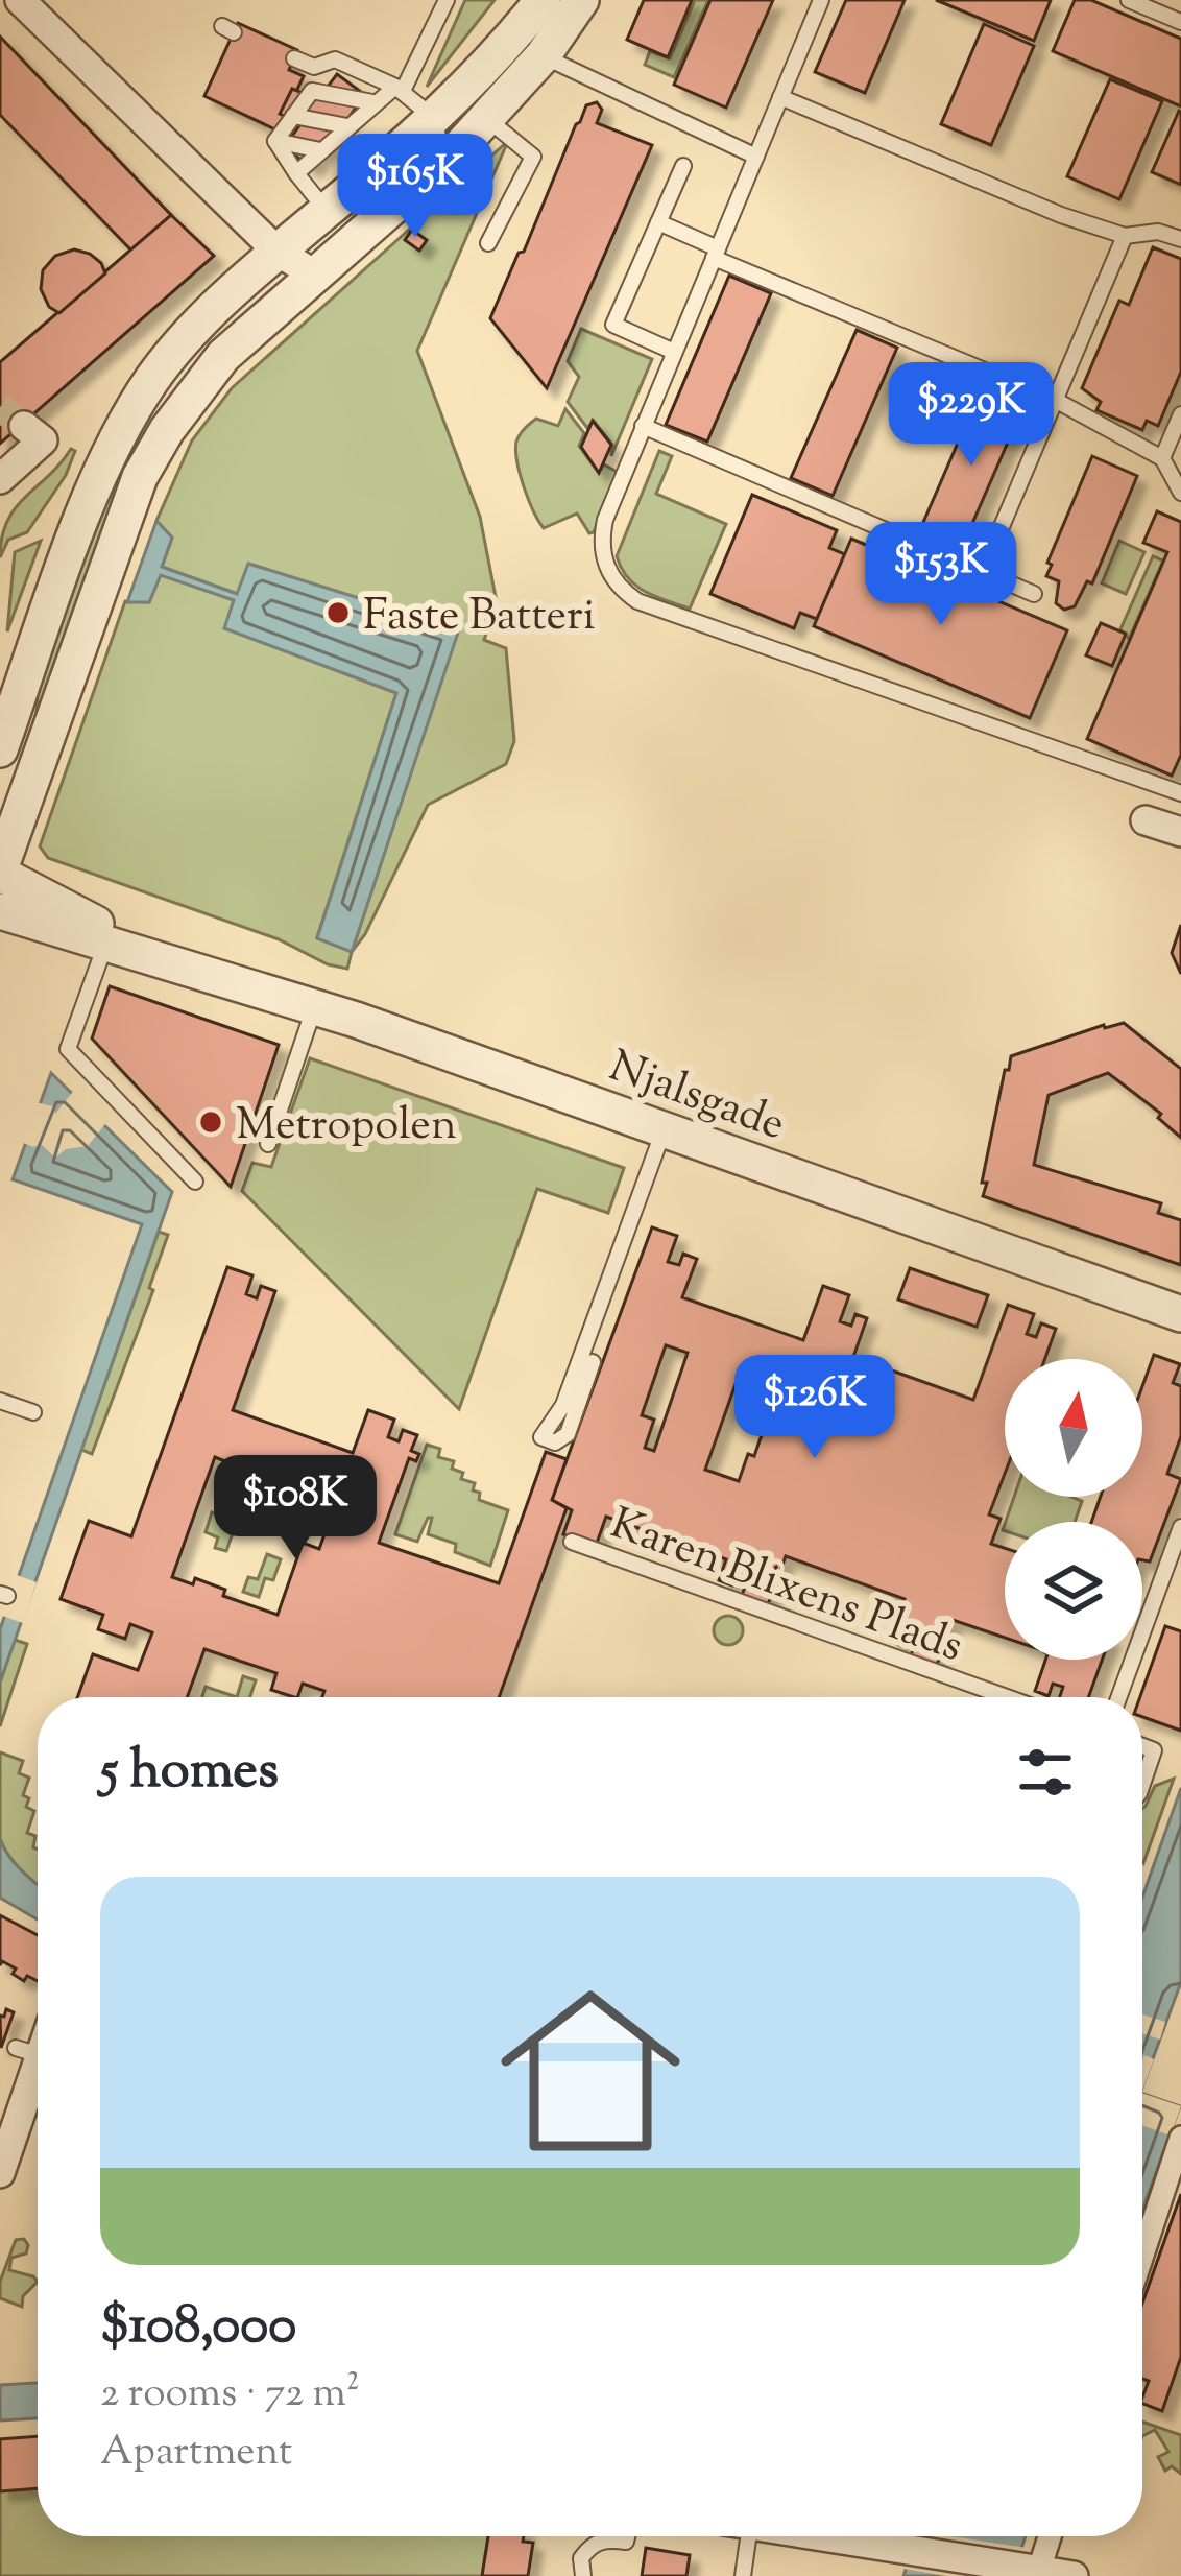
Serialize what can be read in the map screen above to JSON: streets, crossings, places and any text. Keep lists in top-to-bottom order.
{
  "streets": {
    "street": ["Njalsgade"],
    "lane": ["Karen Blixens Plads"]
  },
  "places": ["Faste Batteri", "Metropolen"],
  "north": "top",
  "page": {
    "price": [
      "$165K",
      "$229K",
      "$153K",
      "$126K",
      "$108K"
    ],
    "heading": "5 homes",
    "list": [
      {
        "name": "$108,000",
        "note": "2 rooms · 72 m² · Apartment"
      }
    ]
  }
}
